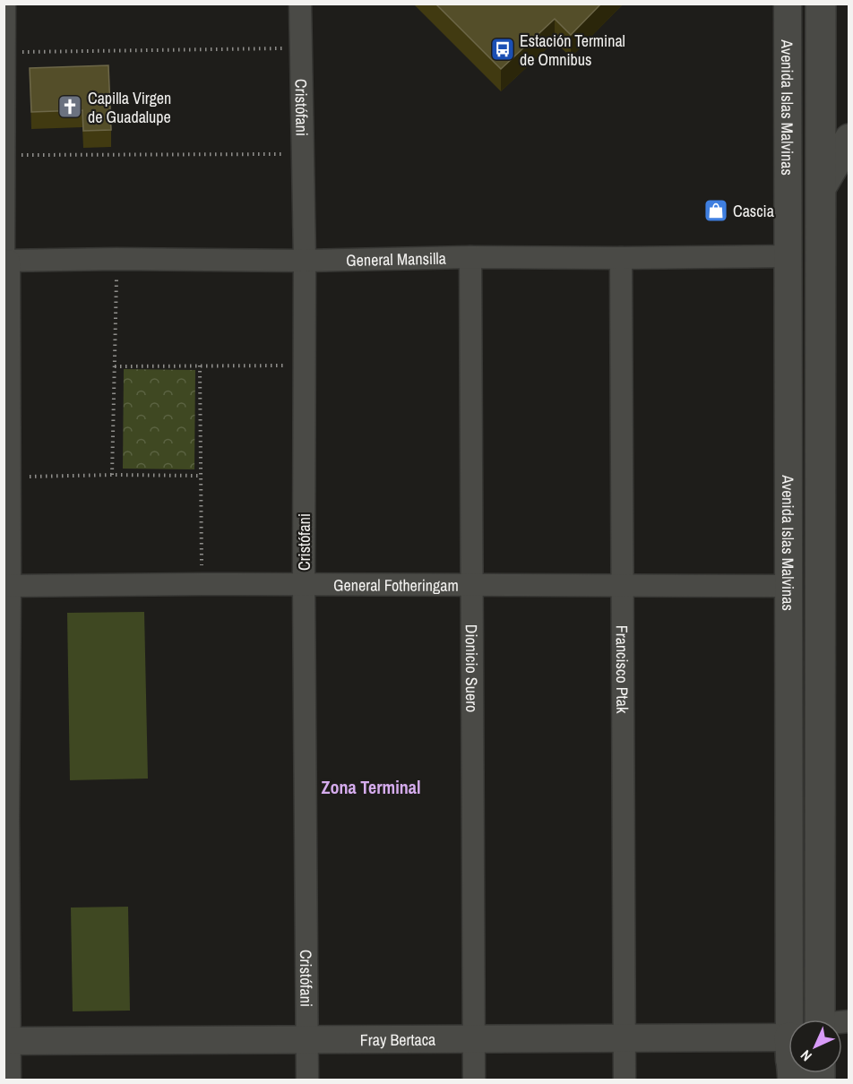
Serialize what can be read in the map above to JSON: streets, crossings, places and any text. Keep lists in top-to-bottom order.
{
  "streets": {
    "main road": ["Avenida Islas Malvinas"],
    "street": [
      "Cristófani",
      "General Mansilla",
      "General Fotheringam",
      "Dionicio Suero",
      "Francisco Ptak",
      "Fray Bertaca"
    ]
  },
  "crossings": [
    ["Cristófani", "General Mansilla"],
    ["Cristófani", "General Fotheringam"],
    ["Cristófani", "Fray Bertaca"],
    ["Avenida Islas Malvinas", "General Mansilla"],
    ["Avenida Islas Malvinas", "General Fotheringam"],
    ["General Mansilla", "Dionicio Suero"],
    ["General Mansilla", "Francisco Ptak"],
    ["General Fotheringam", "Dionicio Suero"],
    ["General Fotheringam", "Francisco Ptak"],
    ["Dionicio Suero", "Fray Bertaca"],
    ["Francisco Ptak", "Fray Bertaca"]
  ],
  "districts": ["Zona Terminal"],
  "places": {
    "bus stop": ["Estación Terminal de Omnibus"],
    "church": ["Capilla Virgen de Guadalupe"],
    "shop": ["Cascia"]
  },
  "north": "bottom left"
}
